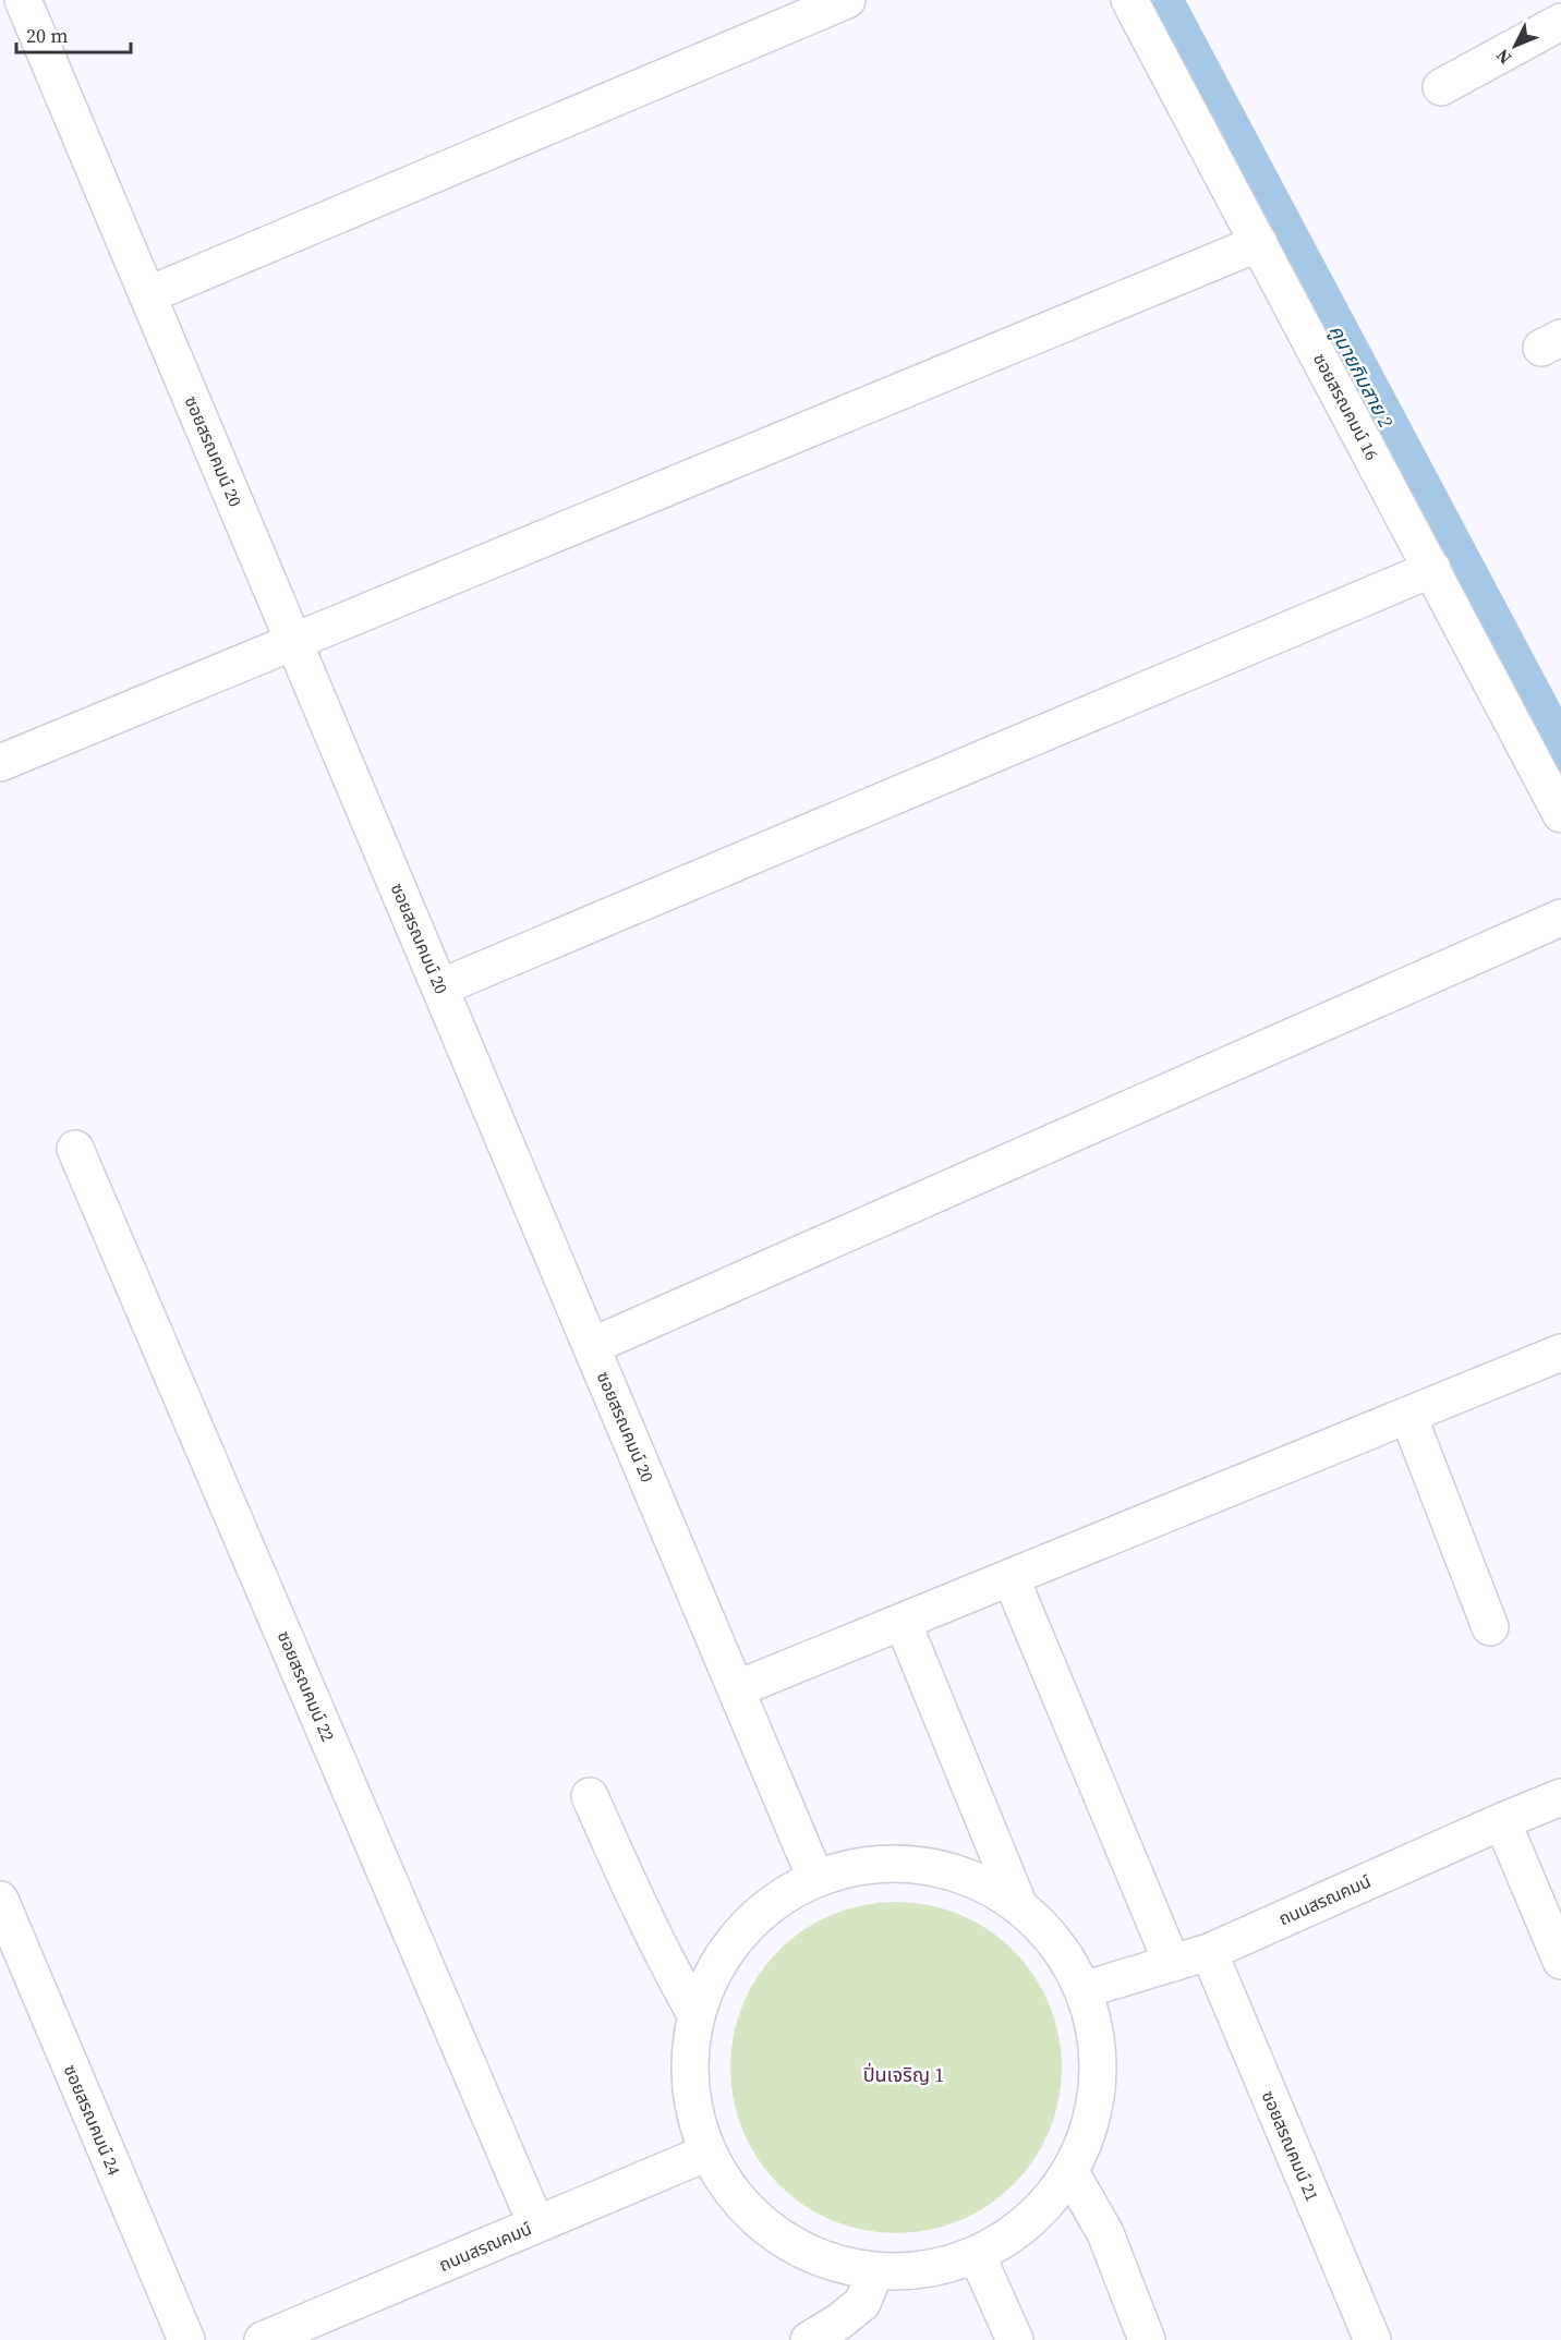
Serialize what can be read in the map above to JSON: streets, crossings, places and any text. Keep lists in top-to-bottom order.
{
  "streets": {
    "street": [
      "ซอยสรณคมน์ 16",
      "ซอยสรณคมน์ 20",
      "ซอยสรณคมน์ 22",
      "ถนนสรณคมน์",
      "ซอยสรณคมน์ 24",
      "ซอยสรณคมน์ 21"
    ]
  },
  "crossings": [
    ["ซอยสรณคมน์ 22", "ถนนสรณคมน์"],
    ["ถนนสรณคมน์", "ซอยสรณคมน์ 21"]
  ],
  "districts": ["ปิ่นเจริญ 1"],
  "water": ["คูนายกิมสาย 2"],
  "scale_bar": "20 m",
  "north": "bottom left"
}
